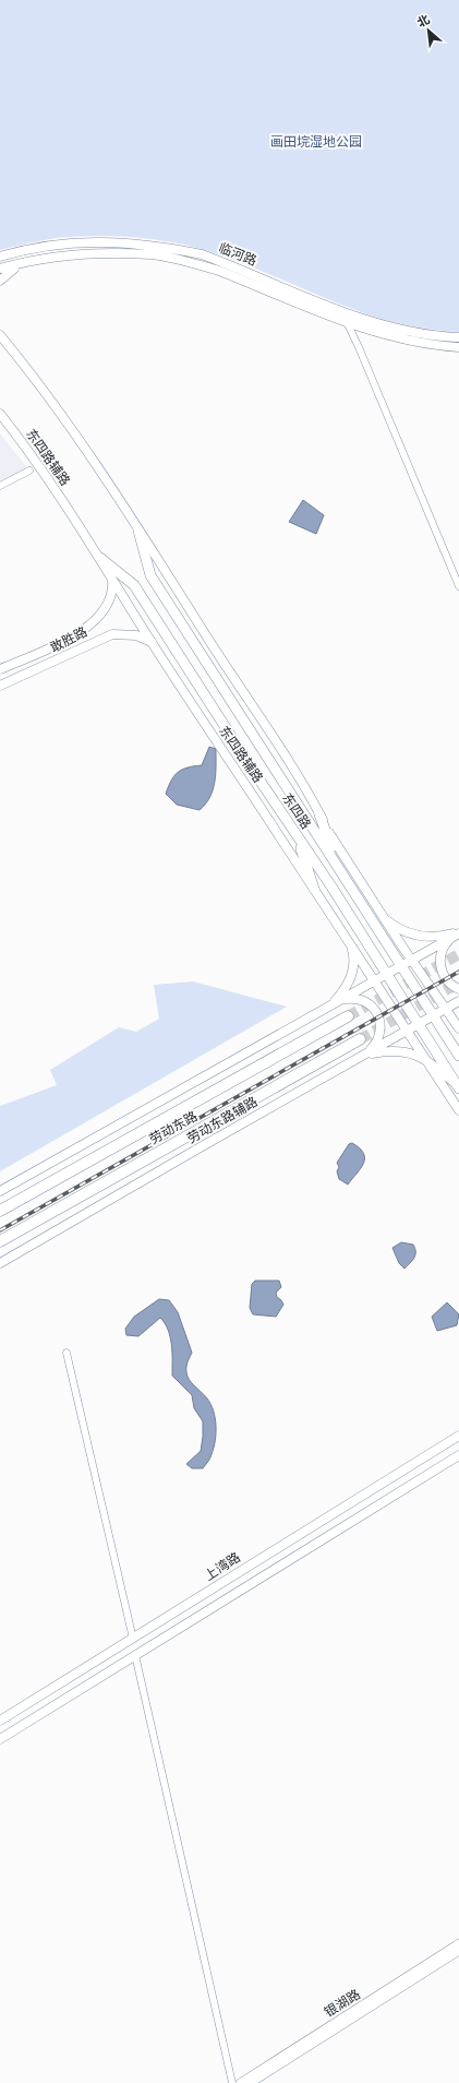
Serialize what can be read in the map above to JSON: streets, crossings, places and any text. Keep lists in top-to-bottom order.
{
  "streets": {
    "highway": ["劳动东路"],
    "main road": [
      "临河路",
      "东四路辅路",
      "敢胜路",
      "东四路",
      "劳动东路辅路",
      "上湾路"
    ],
    "street": ["银湖路"]
  },
  "crossings": [
    ["东四路辅路", "敢胜路"],
    ["东四路辅路", "东四路"],
    ["东四路辅路", "劳动东路辅路"],
    ["东四路", "劳动东路辅路"]
  ],
  "parks": ["画田垸湿地公园"],
  "north": "top left"
}
